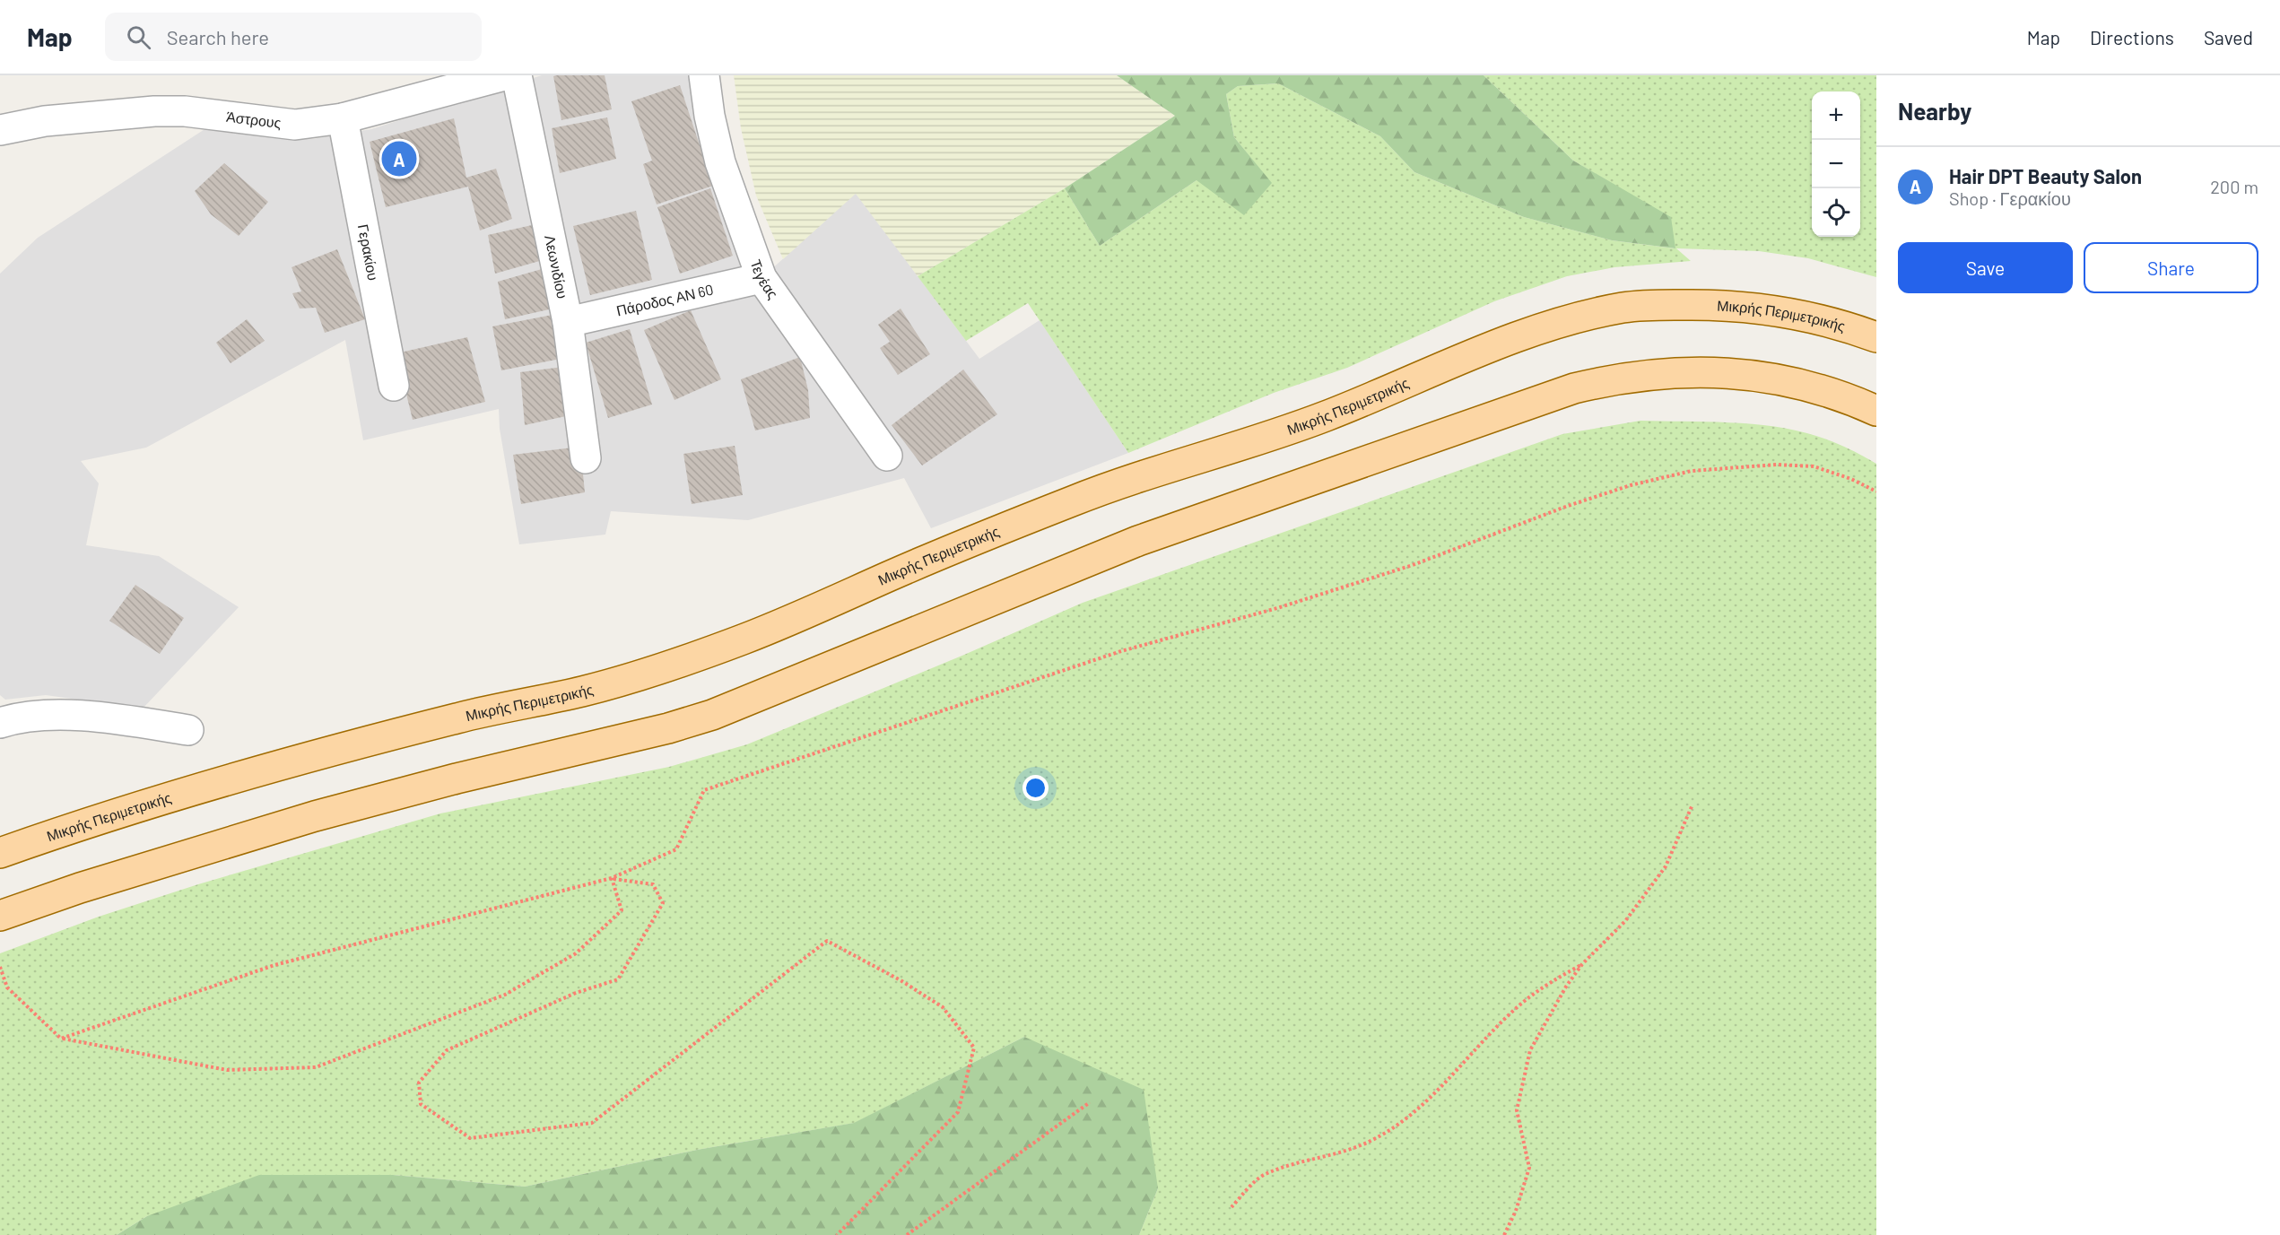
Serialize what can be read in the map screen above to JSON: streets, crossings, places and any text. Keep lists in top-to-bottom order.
{
  "streets": {
    "main road": ["Μικρής Περιμετρικής"],
    "street": [
      "Άστρους",
      "Γερακίου",
      "Λεωνιδίου",
      "Τεγέας",
      "Πάροδος ΑΝ 60"
    ]
  },
  "crossings": [
    ["Άστρους", "Γερακίου"],
    ["Λεωνιδίου", "Πάροδος ΑΝ 60"],
    ["Τεγέας", "Πάροδος ΑΝ 60"]
  ],
  "page": {
    "header": "Map",
    "search": "Search here",
    "nav": ["Map", "Directions", "Saved"],
    "heading": "Nearby",
    "map_buttons": ["+", "−"],
    "pins": "A",
    "list": [
      {
        "mark": "A",
        "name": "Hair DPT Beauty Salon",
        "note": "Shop · Γερακίου",
        "value": "200 m"
      }
    ],
    "buttons": ["Save", "Share"]
  }
}
